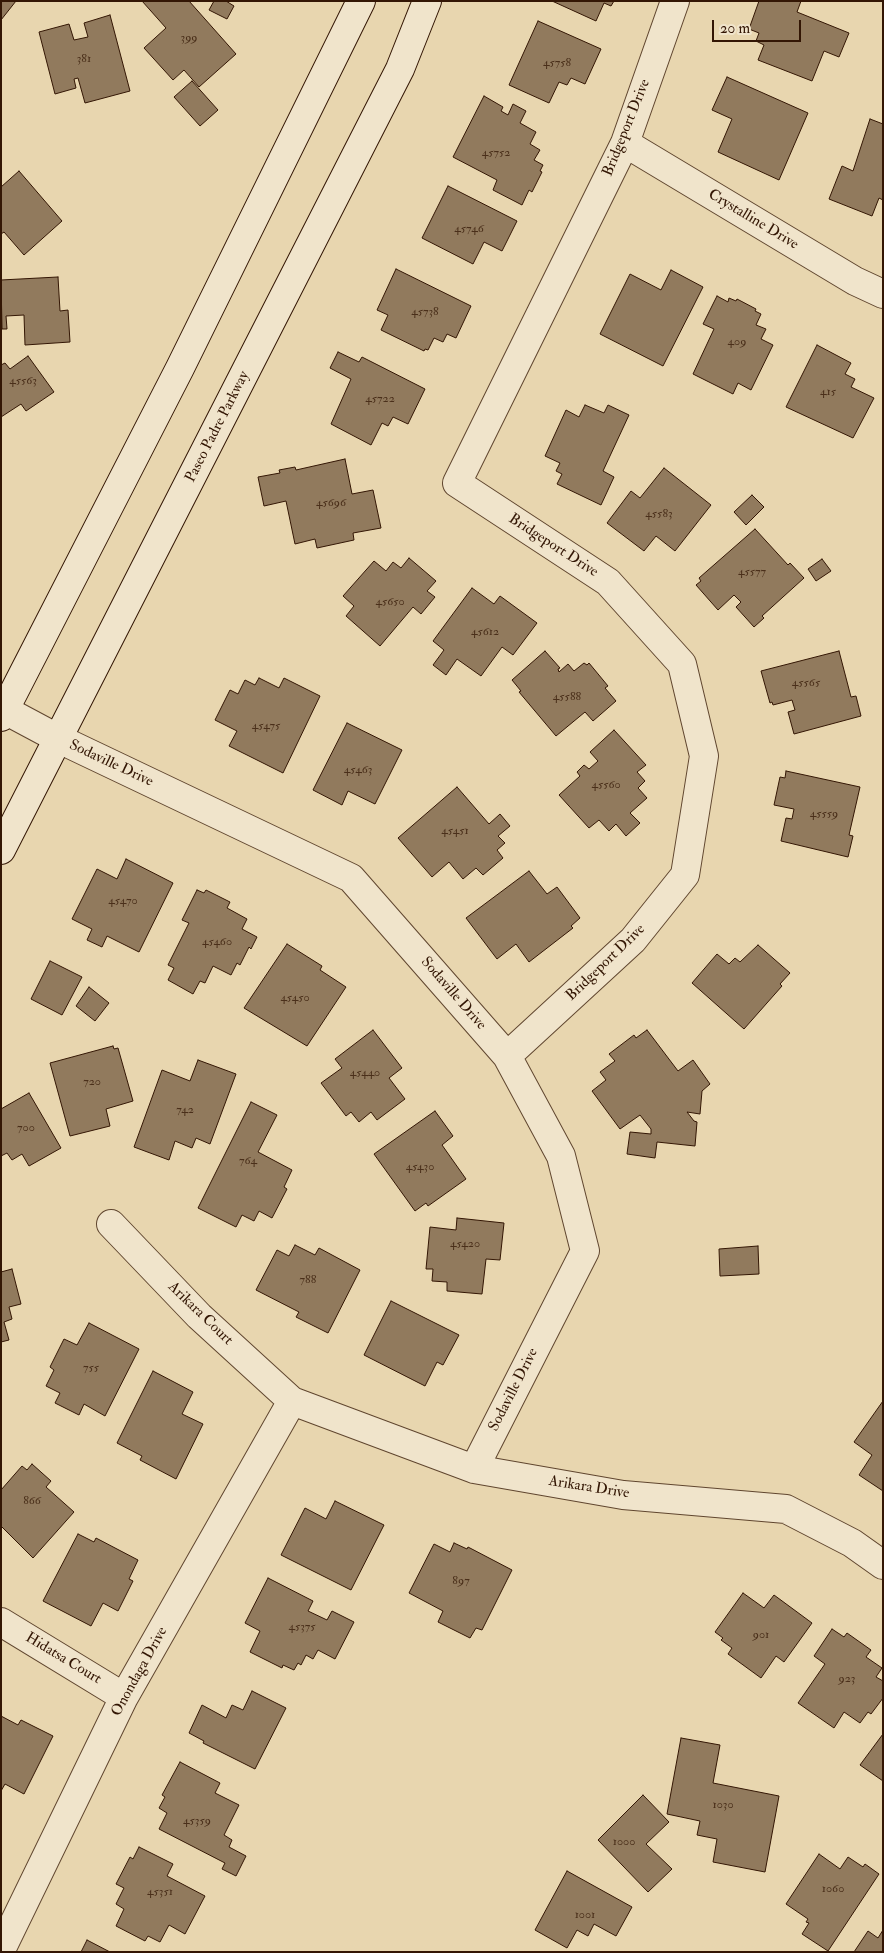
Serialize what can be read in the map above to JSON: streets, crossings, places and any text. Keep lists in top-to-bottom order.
{
  "streets": {
    "street": [
      "Bridgeport Drive",
      "Crystalline Drive",
      "Paseo Padre Parkway",
      "Sodaville Drive",
      "Arikara Court",
      "Arikara Drive",
      "Hidatsa Court",
      "Onondaga Drive"
    ]
  },
  "crossings": [
    ["Bridgeport Drive", "Crystalline Drive"],
    ["Bridgeport Drive", "Sodaville Drive"],
    ["Paseo Padre Parkway", "Sodaville Drive"],
    ["Sodaville Drive", "Arikara Drive"],
    ["Arikara Court", "Arikara Drive"],
    ["Arikara Court", "Onondaga Drive"],
    ["Arikara Drive", "Onondaga Drive"],
    ["Hidatsa Court", "Onondaga Drive"]
  ],
  "house_numbers": [
    "399",
    "381",
    "45758",
    "45752",
    "45746",
    "45738",
    "409",
    "45563",
    "415",
    "45722",
    "45696",
    "45583",
    "45577",
    "45650",
    "45612",
    "45565",
    "45588",
    "45475",
    "45463",
    "45560",
    "45559",
    "45451",
    "45470",
    "45460",
    "45450",
    "45440",
    "720",
    "742",
    "700",
    "764",
    "45430",
    "45420",
    "788",
    "755",
    "866",
    "897",
    "45375",
    "901",
    "923",
    "1030",
    "45359",
    "1000",
    "1060",
    "45351",
    "1001"
  ],
  "scale_bar": "20 m"
}
